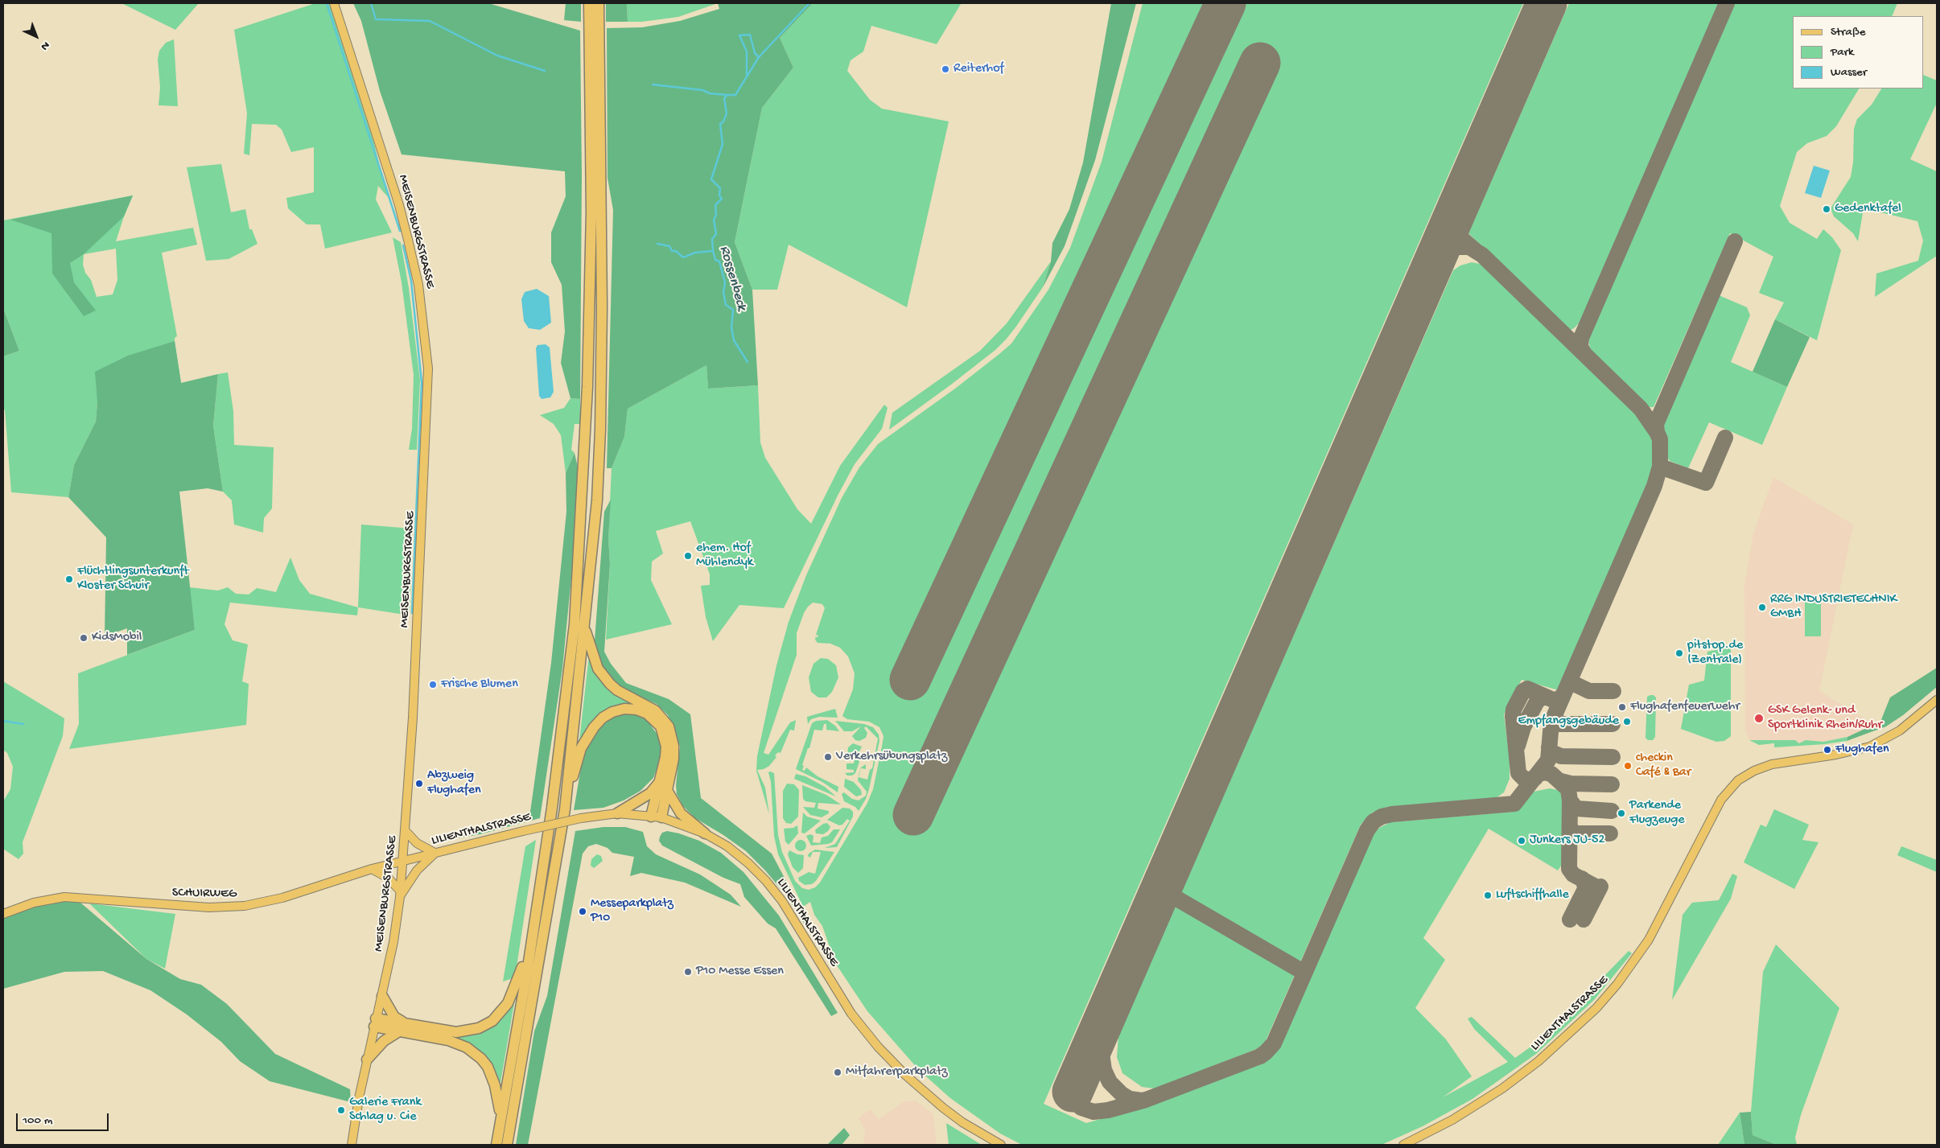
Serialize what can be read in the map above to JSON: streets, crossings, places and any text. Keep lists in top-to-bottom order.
{
  "streets": {
    "main road": ["MEISENBURGSTRASSE", "LILIENTHALSTRASSE", "SCHUIRWEG"]
  },
  "crossings": [
    ["MEISENBURGSTRASSE", "LILIENTHALSTRASSE"],
    ["MEISENBURGSTRASSE", "SCHUIRWEG"],
    ["LILIENTHALSTRASSE", "SCHUIRWEG"]
  ],
  "water": ["Rossenbeck"],
  "places": [
    "Reiterhof",
    "Gedenktafel",
    "ehem. Hof Mühlendyk",
    "Flüchtlingsunterkunft Kloster Schuir",
    "RRG INDUSTRIETECHNIK GMBH",
    "KidsMobil",
    "pitstop.de (Zentrale)",
    "Frische Blumen",
    "Flughafenfeuerwehr",
    "GSK Gelenk- und Sportklinik Rhein/Ruhr",
    "Empfangsgebäude",
    "Flughafen",
    "Verkehrsübungsplatz",
    "checkin Café & Bar",
    "Abzweig Flughafen",
    "Parkende Flugzeuge",
    "Junkers JU-52",
    "Luftschiffhalle",
    "Messeparkplatz P10",
    "P10 Messe Essen",
    "Mitfahrerparkplatz",
    "Galerie Frank Schlag u. Cie"
  ],
  "legend": ["Straße", "Park", "Wasser"],
  "scale_bar": "100 m",
  "north": "bottom right"
}
